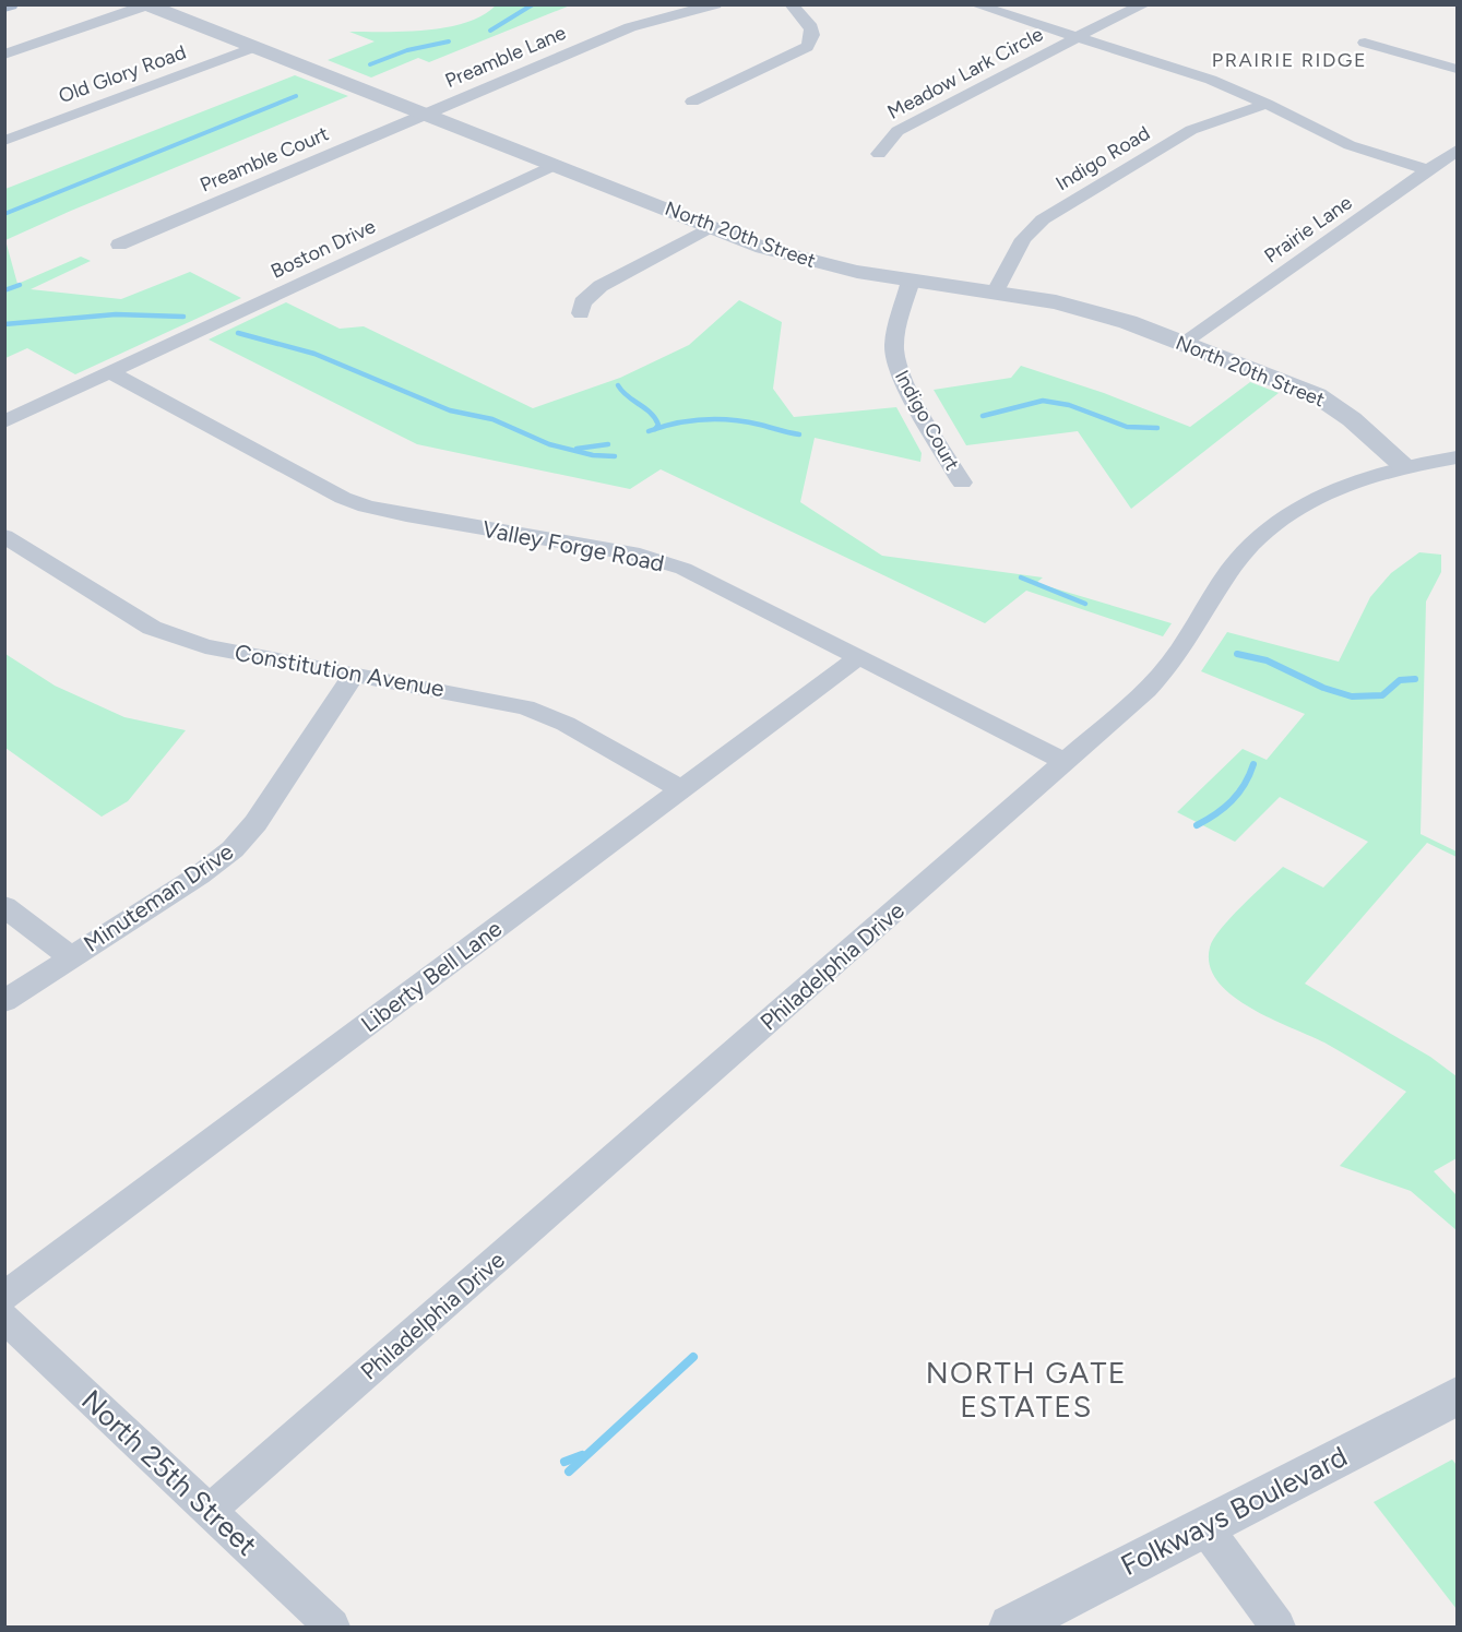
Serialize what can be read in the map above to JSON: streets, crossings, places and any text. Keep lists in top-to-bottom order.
{
  "streets": {
    "street": [
      "Preamble Lane",
      "Meadow Lark Circle",
      "Old Glory Road",
      "Indigo Road",
      "Preamble Court",
      "Prairie Lane",
      "North 20th Street",
      "Boston Drive",
      "Indigo Court",
      "Valley Forge Road",
      "Constitution Avenue",
      "Minuteman Drive",
      "Philadelphia Drive",
      "Liberty Bell Lane",
      "North 25th Street",
      "Folkways Boulevard"
    ]
  },
  "crossings": [
    ["Preamble Lane", "Preamble Court"],
    ["Preamble Lane", "North 20th Street"],
    ["Old Glory Road", "North 20th Street"],
    ["Indigo Road", "North 20th Street"],
    ["Preamble Court", "North 20th Street"],
    ["Prairie Lane", "North 20th Street"],
    ["North 20th Street", "Boston Drive"],
    ["North 20th Street", "Indigo Court"],
    ["North 20th Street", "Philadelphia Drive"],
    ["Boston Drive", "Valley Forge Road"],
    ["Valley Forge Road", "Philadelphia Drive"],
    ["Valley Forge Road", "Liberty Bell Lane"],
    ["Constitution Avenue", "Minuteman Drive"],
    ["Constitution Avenue", "Liberty Bell Lane"],
    ["Philadelphia Drive", "North 25th Street"]
  ],
  "districts": ["PRAIRIE RIDGE", "NORTH GATE ESTATES"]
}
